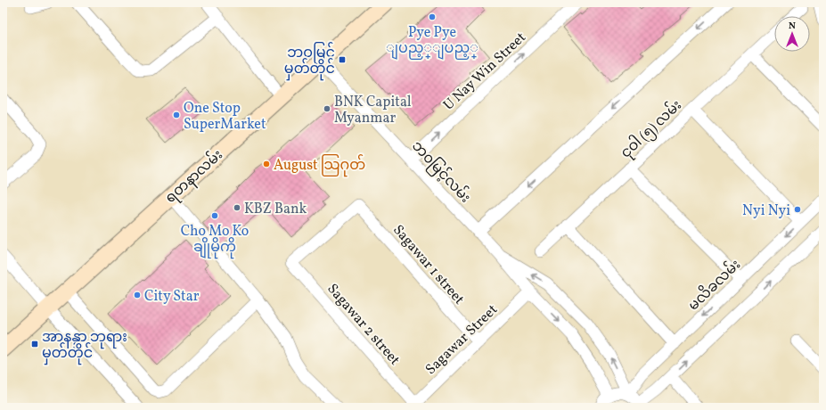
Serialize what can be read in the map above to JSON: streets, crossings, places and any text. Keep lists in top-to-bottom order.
{
  "streets": {
    "main road": ["ရတနာလမ်း"],
    "street": [
      "U Nay Win Street",
      "ငုဝါ (၅) လမ်း",
      "ဘ၀မြင့်လမ်း",
      "Sagawar 1 street",
      "မလိခလမ်း",
      "Sagawar 2 street",
      "Sagawar Street"
    ]
  },
  "crossings": [
    ["U Nay Win Street", "ဘ၀မြင့်လမ်း"],
    ["ဘ၀မြင့်လမ်း", "ရတနာလမ်း"],
    ["ဘ၀မြင့်လမ်း", "မလိခလမ်း"],
    ["ဘ၀မြင့်လမ်း", "Sagawar Street"],
    ["Sagawar 1 street", "Sagawar 2 street"],
    ["Sagawar 1 street", "Sagawar Street"],
    ["Sagawar 2 street", "Sagawar Street"]
  ],
  "places": {
    "other": [
      "Pye Pye ျပည့္ျပည့္",
      "BNK Capital Myanmar",
      "One Stop SuperMarket",
      "August သြဂုတ်",
      "KBZ Bank",
      "Nyi Nyi",
      "Cho Mo Ko ချိုမိုကို",
      "City Star"
    ],
    "transit": ["ဘဝမြင့် မှတ်တိုင်", "အာနန္ဒာ ဘုရား မှတ်တိုင်"]
  },
  "north": "top"
}
